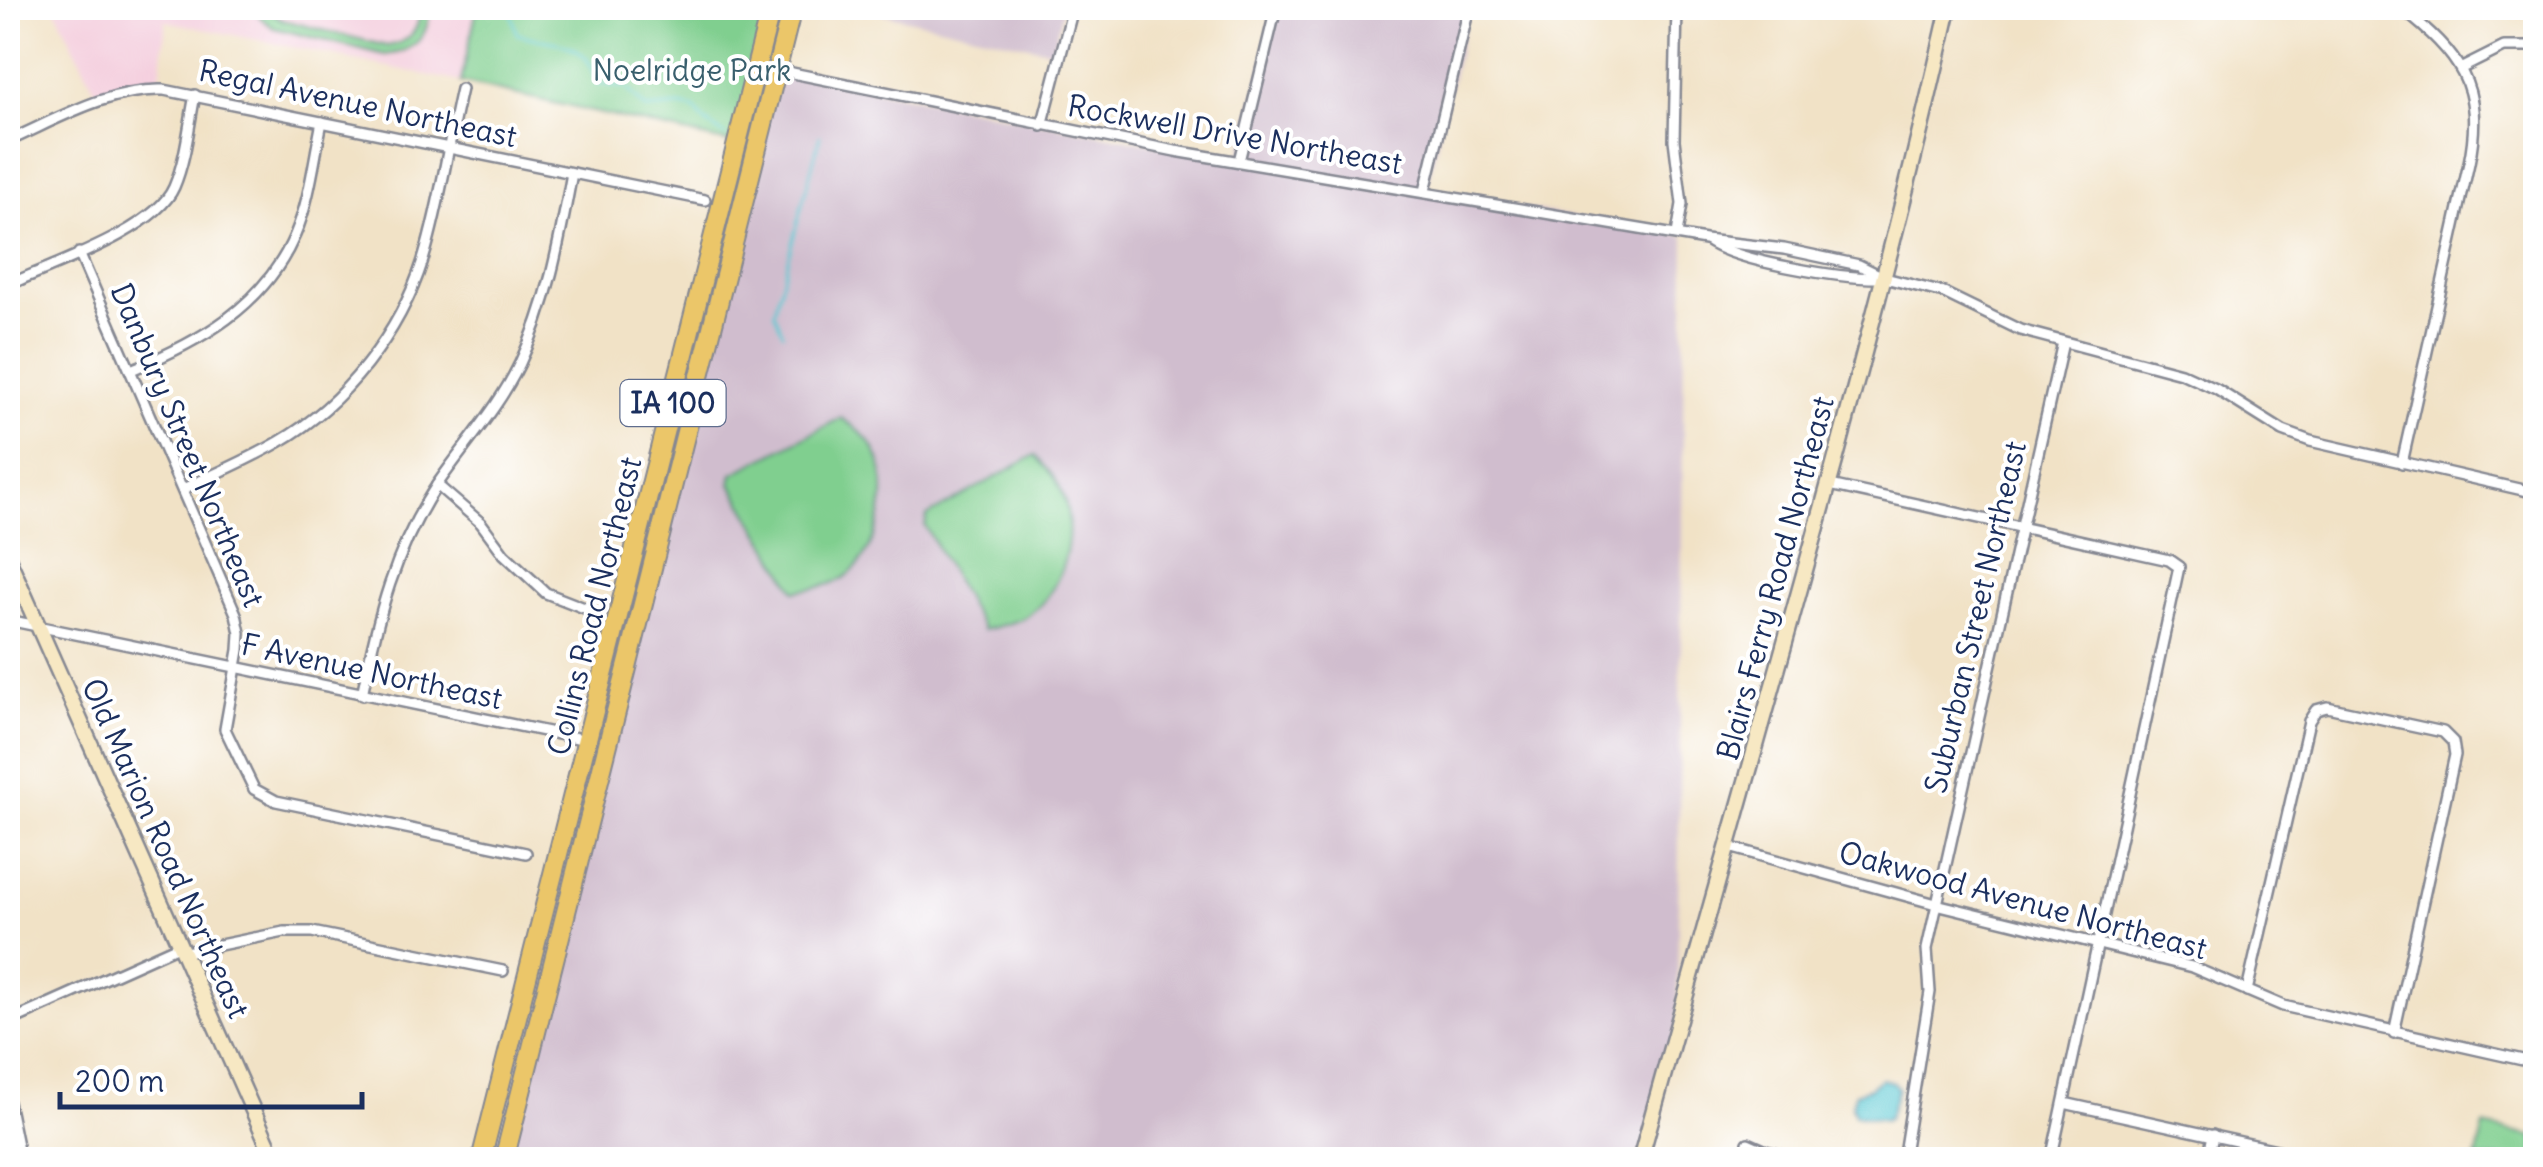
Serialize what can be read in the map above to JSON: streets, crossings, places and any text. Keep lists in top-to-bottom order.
{
  "streets": {
    "highway": ["IA 100", "Collins Road Northeast"],
    "main road": ["Blairs Ferry Road Northeast", "Old Marion Road Northeast"],
    "street": [
      "Regal Avenue Northeast",
      "Rockwell Drive Northeast",
      "Danbury Street Northeast",
      "Suburban Street Northeast",
      "F Avenue Northeast",
      "Oakwood Avenue Northeast"
    ]
  },
  "crossings": [
    ["Rockwell Drive Northeast", "Blairs Ferry Road Northeast"],
    ["Rockwell Drive Northeast", "Collins Road Northeast"],
    ["Rockwell Drive Northeast", "Suburban Street Northeast"],
    ["Danbury Street Northeast", "F Avenue Northeast"],
    ["Blairs Ferry Road Northeast", "Oakwood Avenue Northeast"],
    ["Collins Road Northeast", "F Avenue Northeast"],
    ["Suburban Street Northeast", "Oakwood Avenue Northeast"],
    ["F Avenue Northeast", "Old Marion Road Northeast"]
  ],
  "parks": ["Noelridge Park"],
  "scale_bar": "200 m"
}
